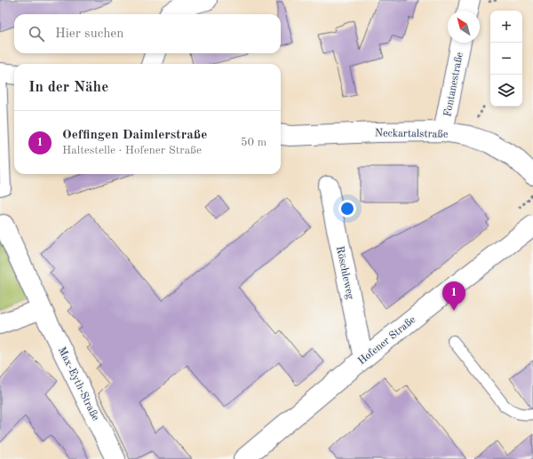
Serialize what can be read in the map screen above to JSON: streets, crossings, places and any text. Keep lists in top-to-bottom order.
{
  "streets": {
    "street": [
      "Fontanestraße",
      "Neckartalstraße",
      "Röschleweg",
      "Hofener Straße",
      "Max-Eyth-Straße"
    ]
  },
  "crossings": [
    ["Fontanestraße", "Neckartalstraße"],
    ["Röschleweg", "Hofener Straße"]
  ],
  "north": "top left",
  "page": {
    "map_buttons": ["+", "−"],
    "search": "Hier suchen",
    "heading": "In der Nähe",
    "list": [
      {
        "mark": "1",
        "name": "Oeffingen Daimlerstraße",
        "note": "Haltestelle · Hofener Straße",
        "value": "50 m"
      }
    ],
    "pins": "1"
  }
}
